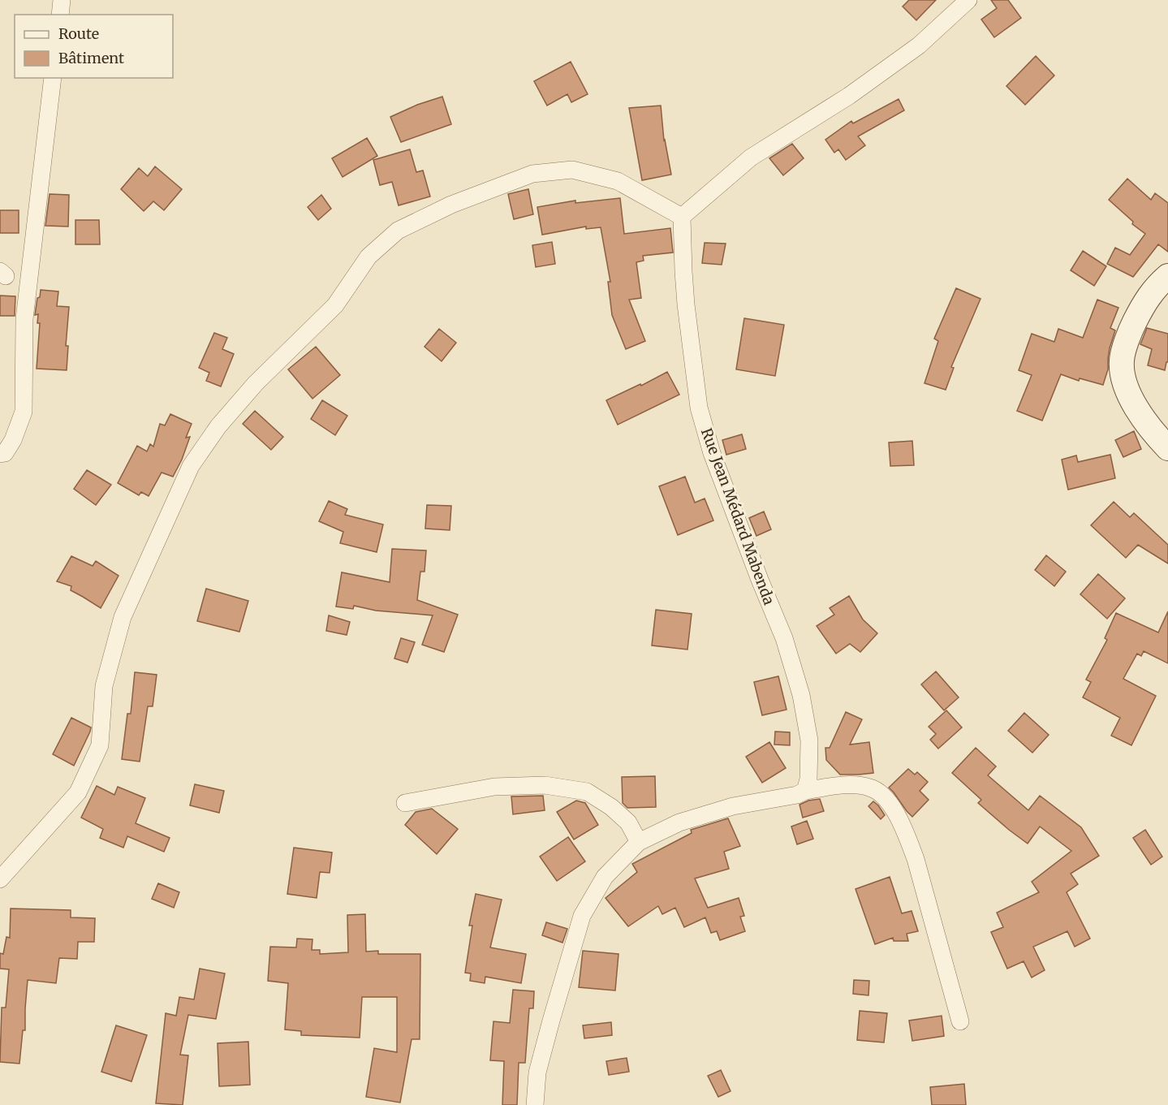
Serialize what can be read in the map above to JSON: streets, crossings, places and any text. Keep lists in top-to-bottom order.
{
  "streets": {
    "street": ["Rue Jean Médard Mabenda"]
  },
  "legend": ["Route", "Bâtiment"]
}
